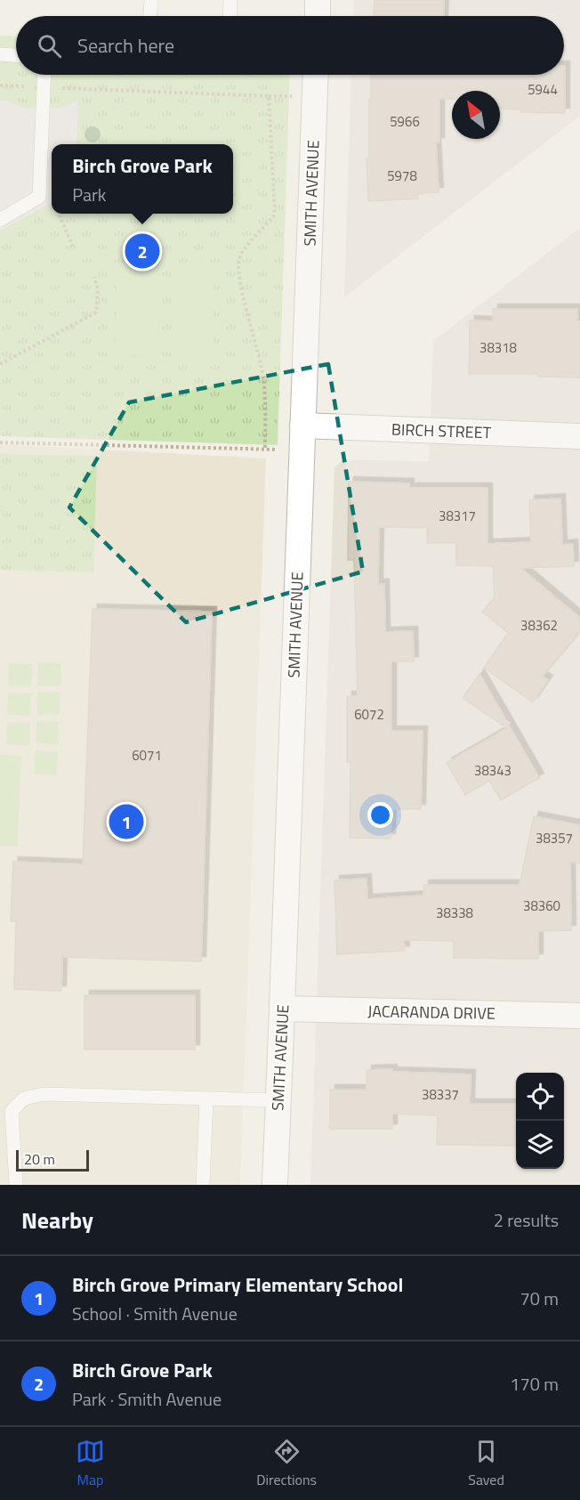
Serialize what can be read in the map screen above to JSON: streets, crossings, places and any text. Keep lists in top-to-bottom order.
{
  "streets": {
    "street": ["SMITH AVENUE", "BIRCH STREET", "JACARANDA DRIVE"]
  },
  "crossings": [
    ["SMITH AVENUE", "BIRCH STREET"],
    ["SMITH AVENUE", "JACARANDA DRIVE"]
  ],
  "house_numbers": [
    "5944",
    "5966",
    "5978",
    "38318",
    "38317",
    "38362",
    "6072",
    "6071",
    "38343",
    "38357",
    "38360",
    "38338",
    "38337"
  ],
  "scale_bar": "20 m",
  "north": "top left",
  "page": {
    "search": "Search here",
    "popup": ["Birch Grove Park", "Park"],
    "pins": ["2", "1"],
    "scale": "20 m",
    "heading": ["Nearby", "2 results"],
    "list": [
      {
        "mark": "1",
        "name": "Birch Grove Primary Elementary School",
        "note": "School · Smith Avenue",
        "value": "70 m"
      },
      {
        "mark": "2",
        "name": "Birch Grove Park",
        "note": "Park · Smith Avenue",
        "value": "170 m"
      }
    ],
    "nav": ["Map", "Directions", "Saved"]
  }
}
